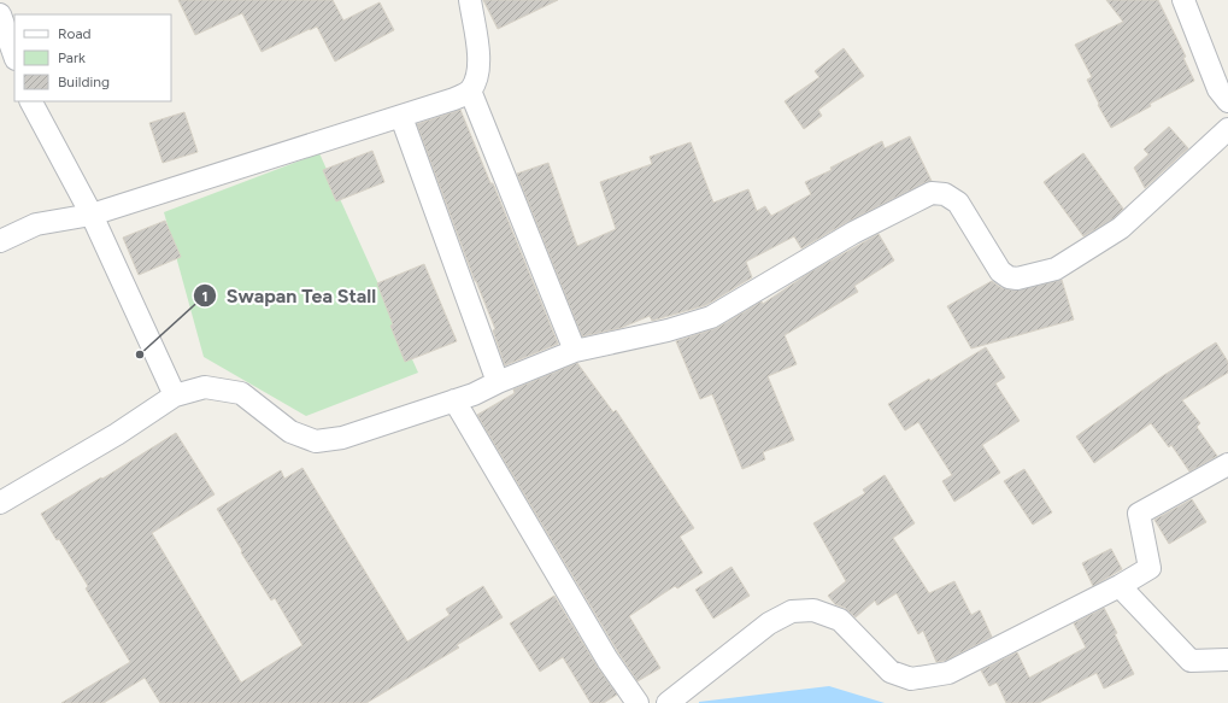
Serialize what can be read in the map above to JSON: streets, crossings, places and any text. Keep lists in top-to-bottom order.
{
  "places": ["Swapan Tea Stall"],
  "legend": ["Road", "Park", "Building"]
}
